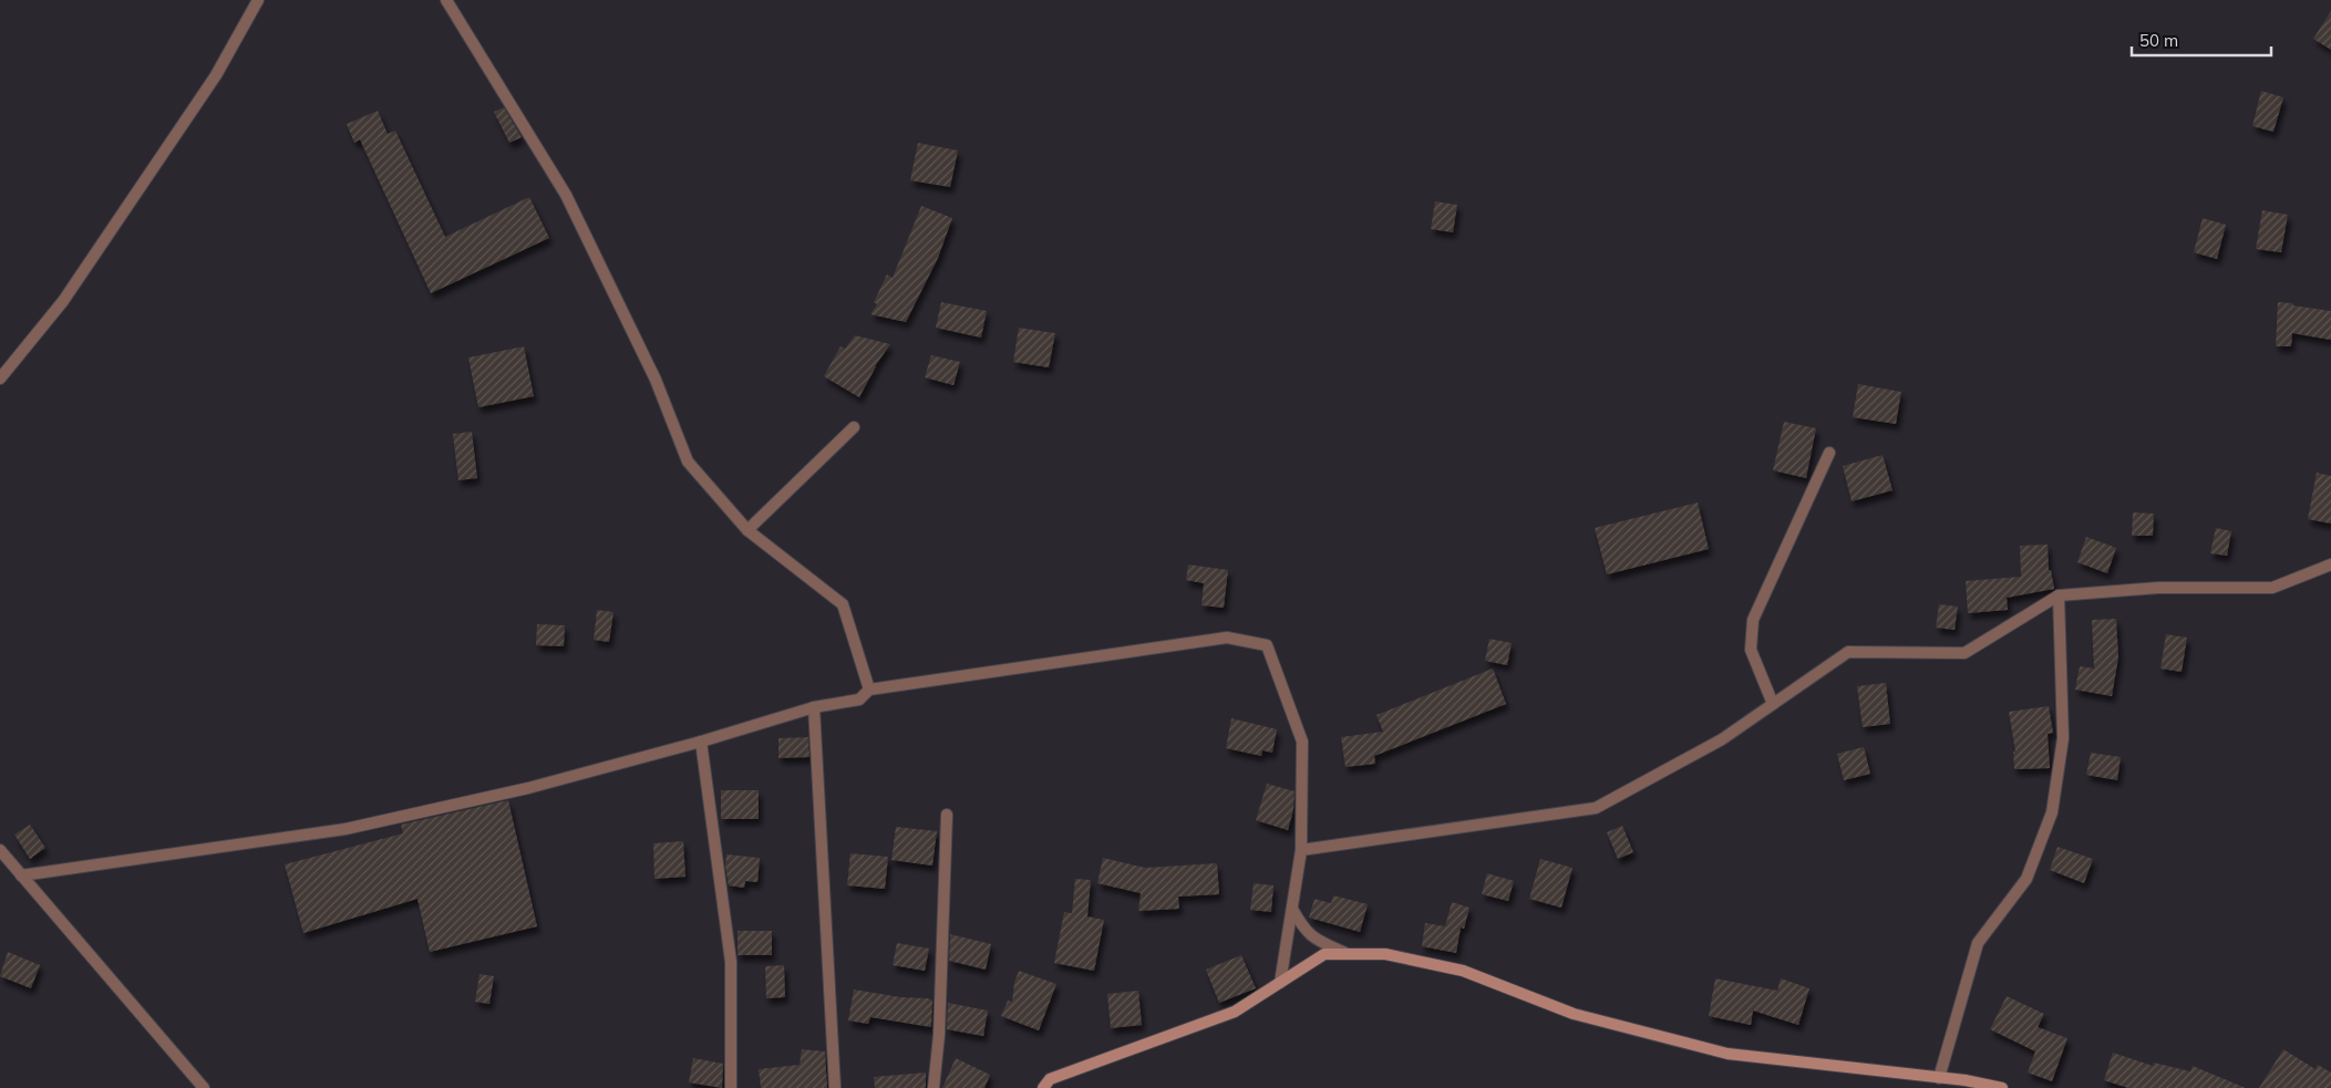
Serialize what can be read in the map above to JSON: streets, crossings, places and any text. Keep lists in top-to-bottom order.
{
  "scale_bar": "50 m"
}
